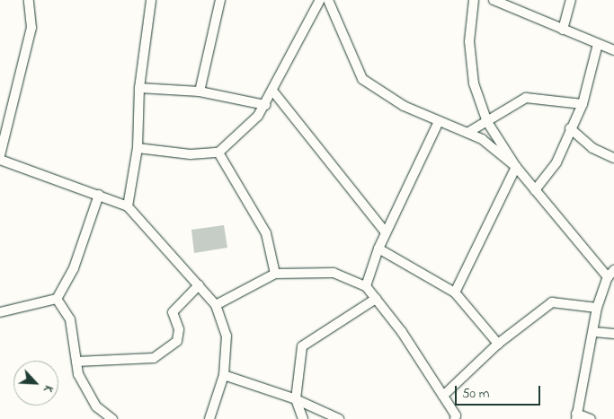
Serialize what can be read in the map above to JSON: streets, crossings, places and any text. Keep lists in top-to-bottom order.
{
  "scale_bar": "50 m",
  "north": "bottom right"
}
